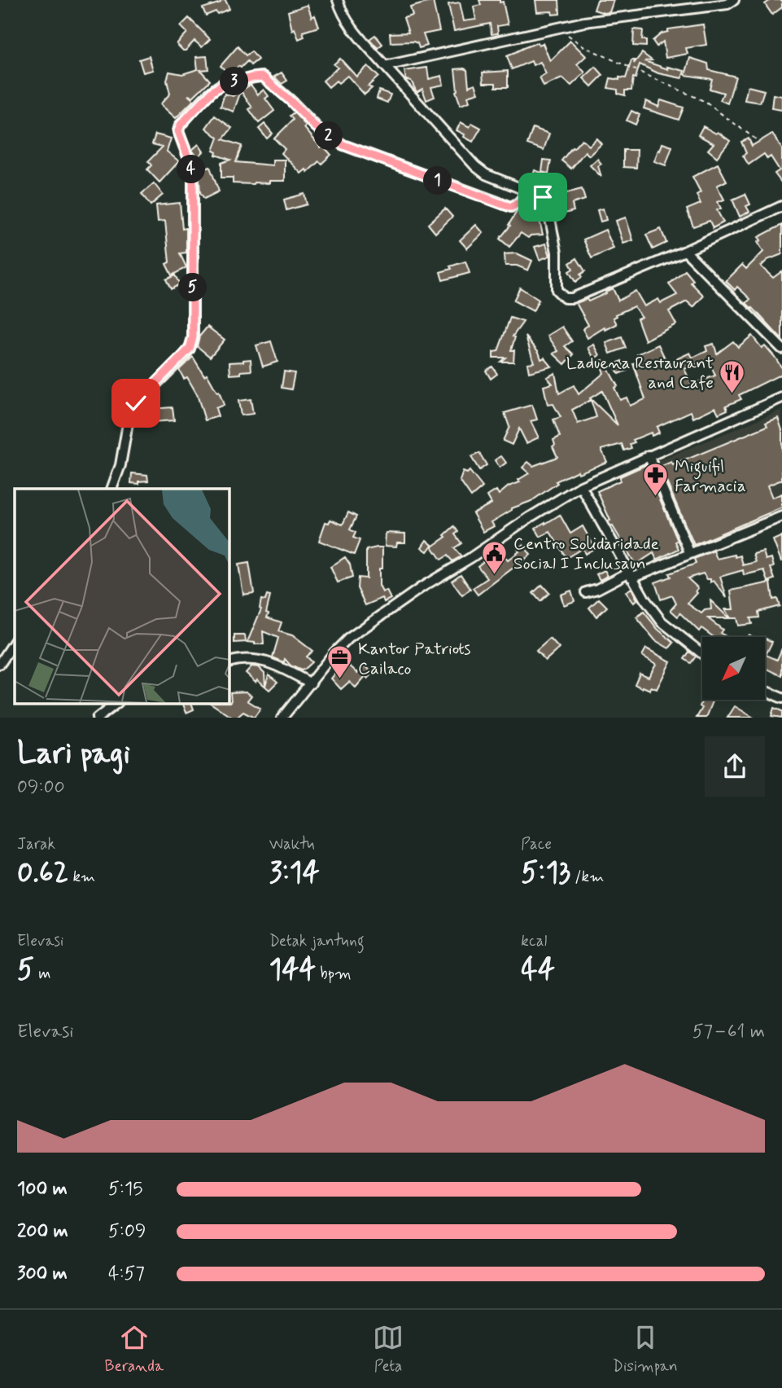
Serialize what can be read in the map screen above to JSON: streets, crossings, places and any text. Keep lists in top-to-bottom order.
{
  "places": {
    "restaurant": ["Laduena Restaurant and Cafe"],
    "pharmacy": ["Miguifil Farmacia"],
    "public building": ["Centro Solidaridade Social I Inclusaun"],
    "office": ["Kantor Patriots Cailaco"]
  },
  "north": "bottom left",
  "page": {
    "pins": [
      "3",
      "2",
      "4",
      "1",
      "5"
    ],
    "heading": ["Lari pagi", "09:00"],
    "stats": [
      ["Jarak", "0.62 km"],
      ["Waktu", "3:14"],
      ["Pace", "5:13 /km"],
      ["Elevasi", "5 m"],
      ["Detak jantung", "144 bpm"],
      ["kcal", "44"]
    ],
    "chart": ["Elevasi", "57–61 m"],
    "list": [
      {
        "name": "100 m",
        "note": "5:15"
      },
      {
        "name": "200 m",
        "note": "5:09"
      },
      {
        "name": "300 m",
        "note": "4:57"
      }
    ],
    "tabs": ["Beranda", "Peta", "Disimpan"]
  }
}
